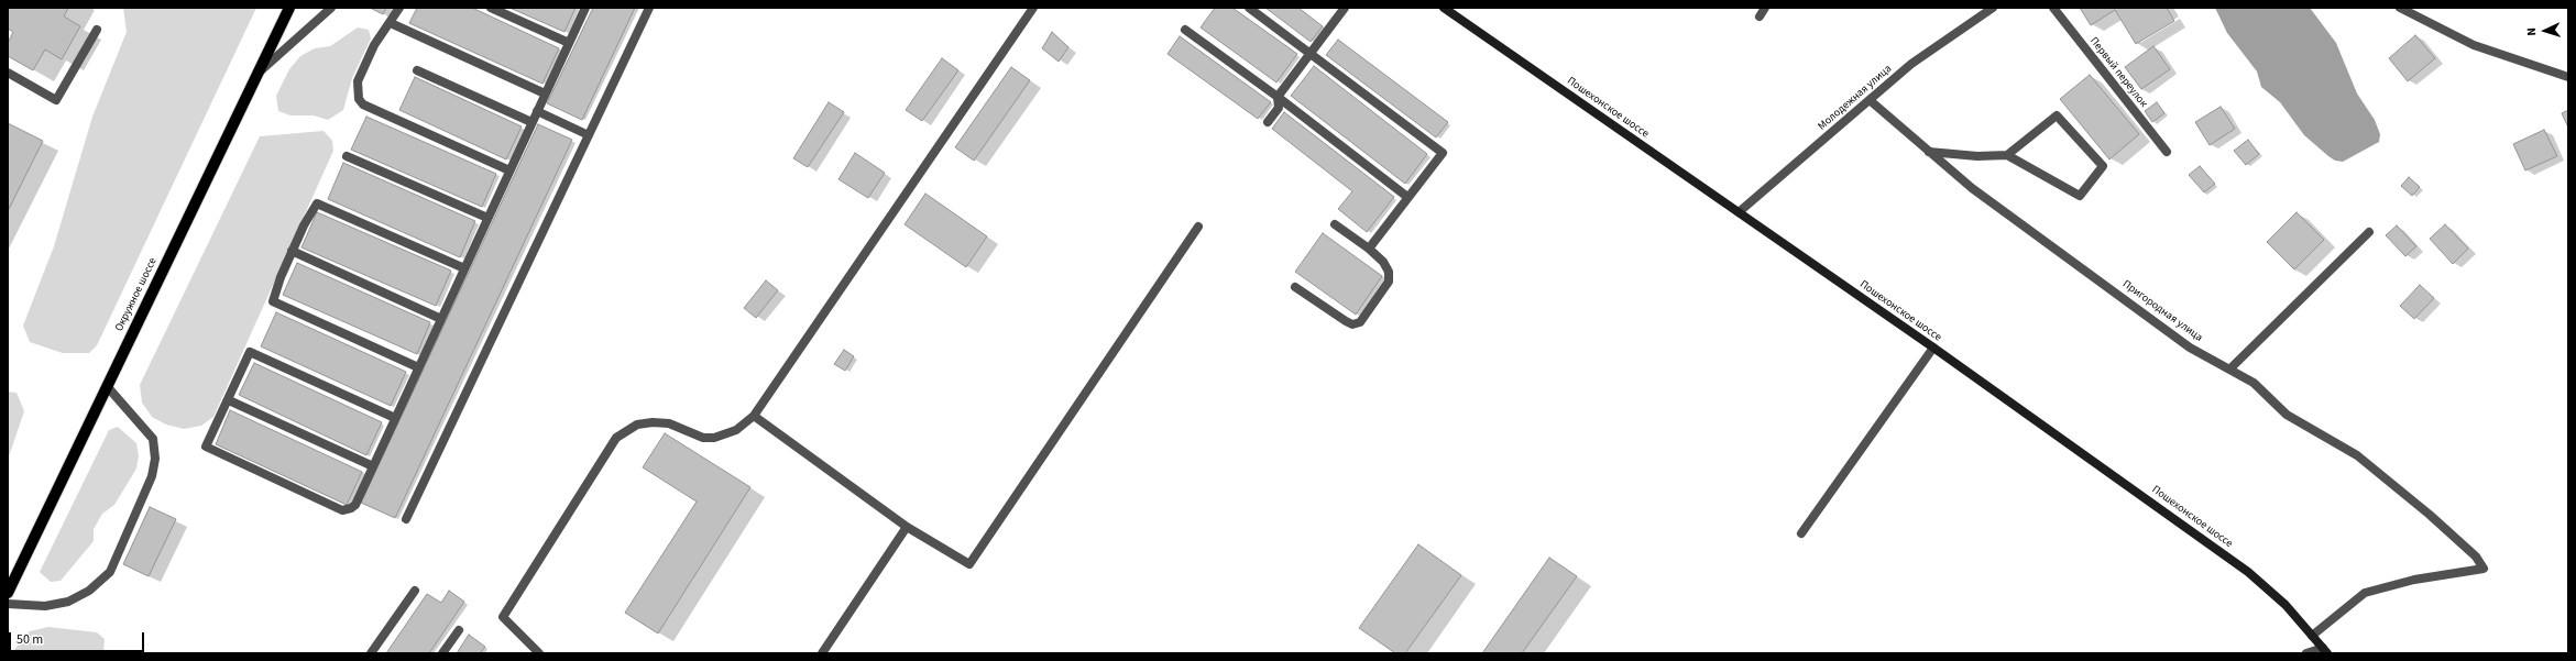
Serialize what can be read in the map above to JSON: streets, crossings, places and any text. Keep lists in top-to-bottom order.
{
  "streets": {
    "main road": ["Окружное шоссе"],
    "street": [
      "Первый переулок",
      "Молодежная улица",
      "Пошехонское шоссе",
      "Пригородная улица"
    ]
  },
  "crossings": [
    ["Молодежная улица", "Пошехонское шоссе"],
    ["Молодежная улица", "Пригородная улица"],
    ["Пошехонское шоссе", "Пригородная улица"]
  ],
  "scale_bar": "50 m",
  "north": "left"
}
